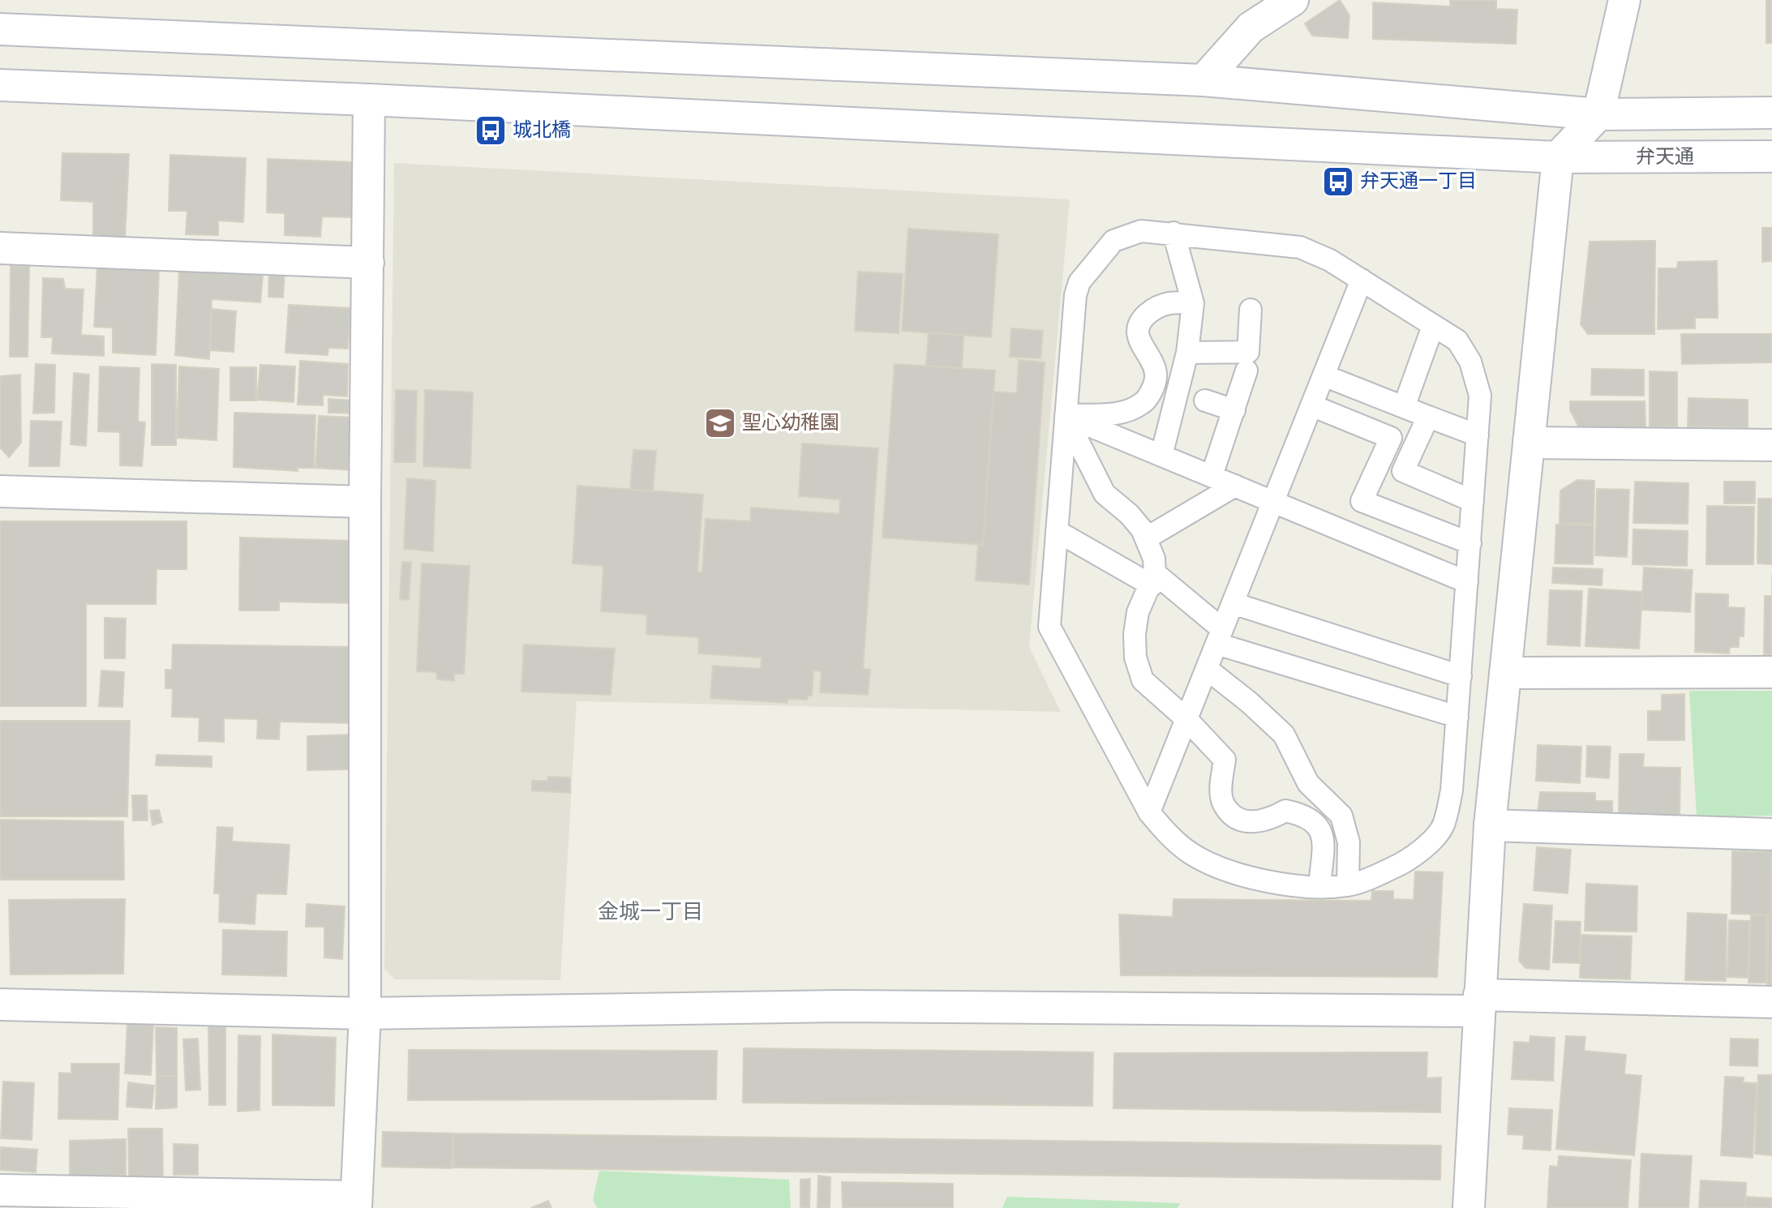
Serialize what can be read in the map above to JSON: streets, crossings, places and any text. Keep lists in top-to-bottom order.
{
  "streets": {
    "street": ["弁天通"]
  },
  "districts": ["金城一丁目"],
  "places": {
    "bus stop": ["城北橋", "弁天通一丁目"],
    "school or university": ["聖心幼稚園"]
  }
}
